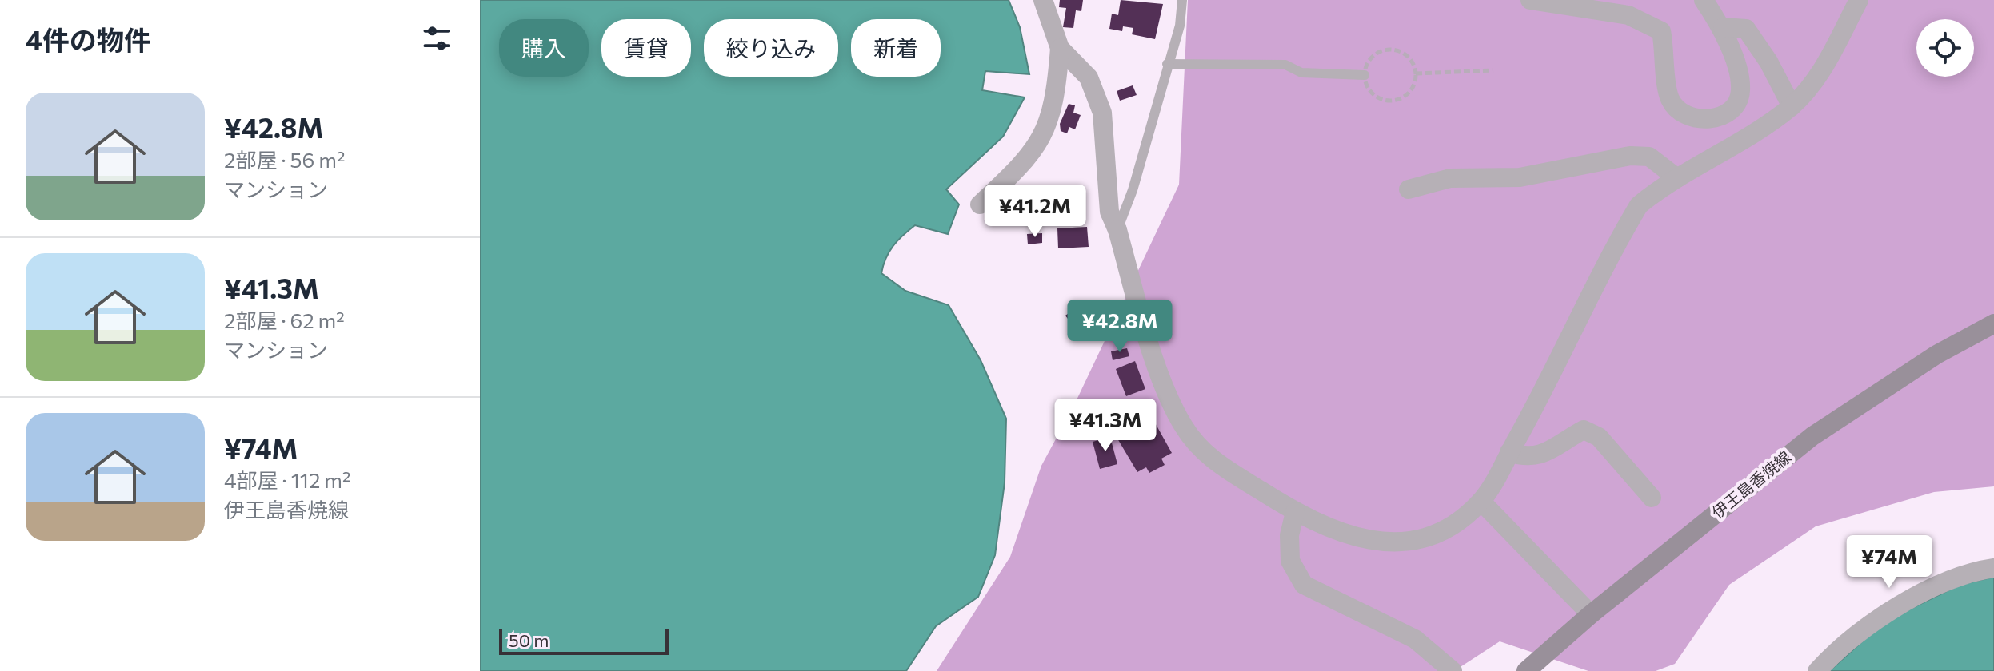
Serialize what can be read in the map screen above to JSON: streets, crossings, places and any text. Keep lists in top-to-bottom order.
{
  "streets": {
    "main road": ["伊王島香焼線"]
  },
  "scale_bar": "50 m",
  "page": {
    "heading": "4件の物件",
    "chip": [
      "購入",
      "賃貸",
      "絞り込み",
      "新着"
    ],
    "list": [
      {
        "name": "¥42.8M",
        "note": "2部屋 · 56 m² · マンション"
      },
      {
        "name": "¥41.3M",
        "note": "2部屋 · 62 m² · マンション"
      },
      {
        "name": "¥74M",
        "note": "4部屋 · 112 m² · 伊王島香焼線"
      }
    ],
    "price": [
      "¥41.2M",
      "¥42.8M",
      "¥41.3M",
      "¥74M"
    ],
    "scale": "50 m"
  }
}
